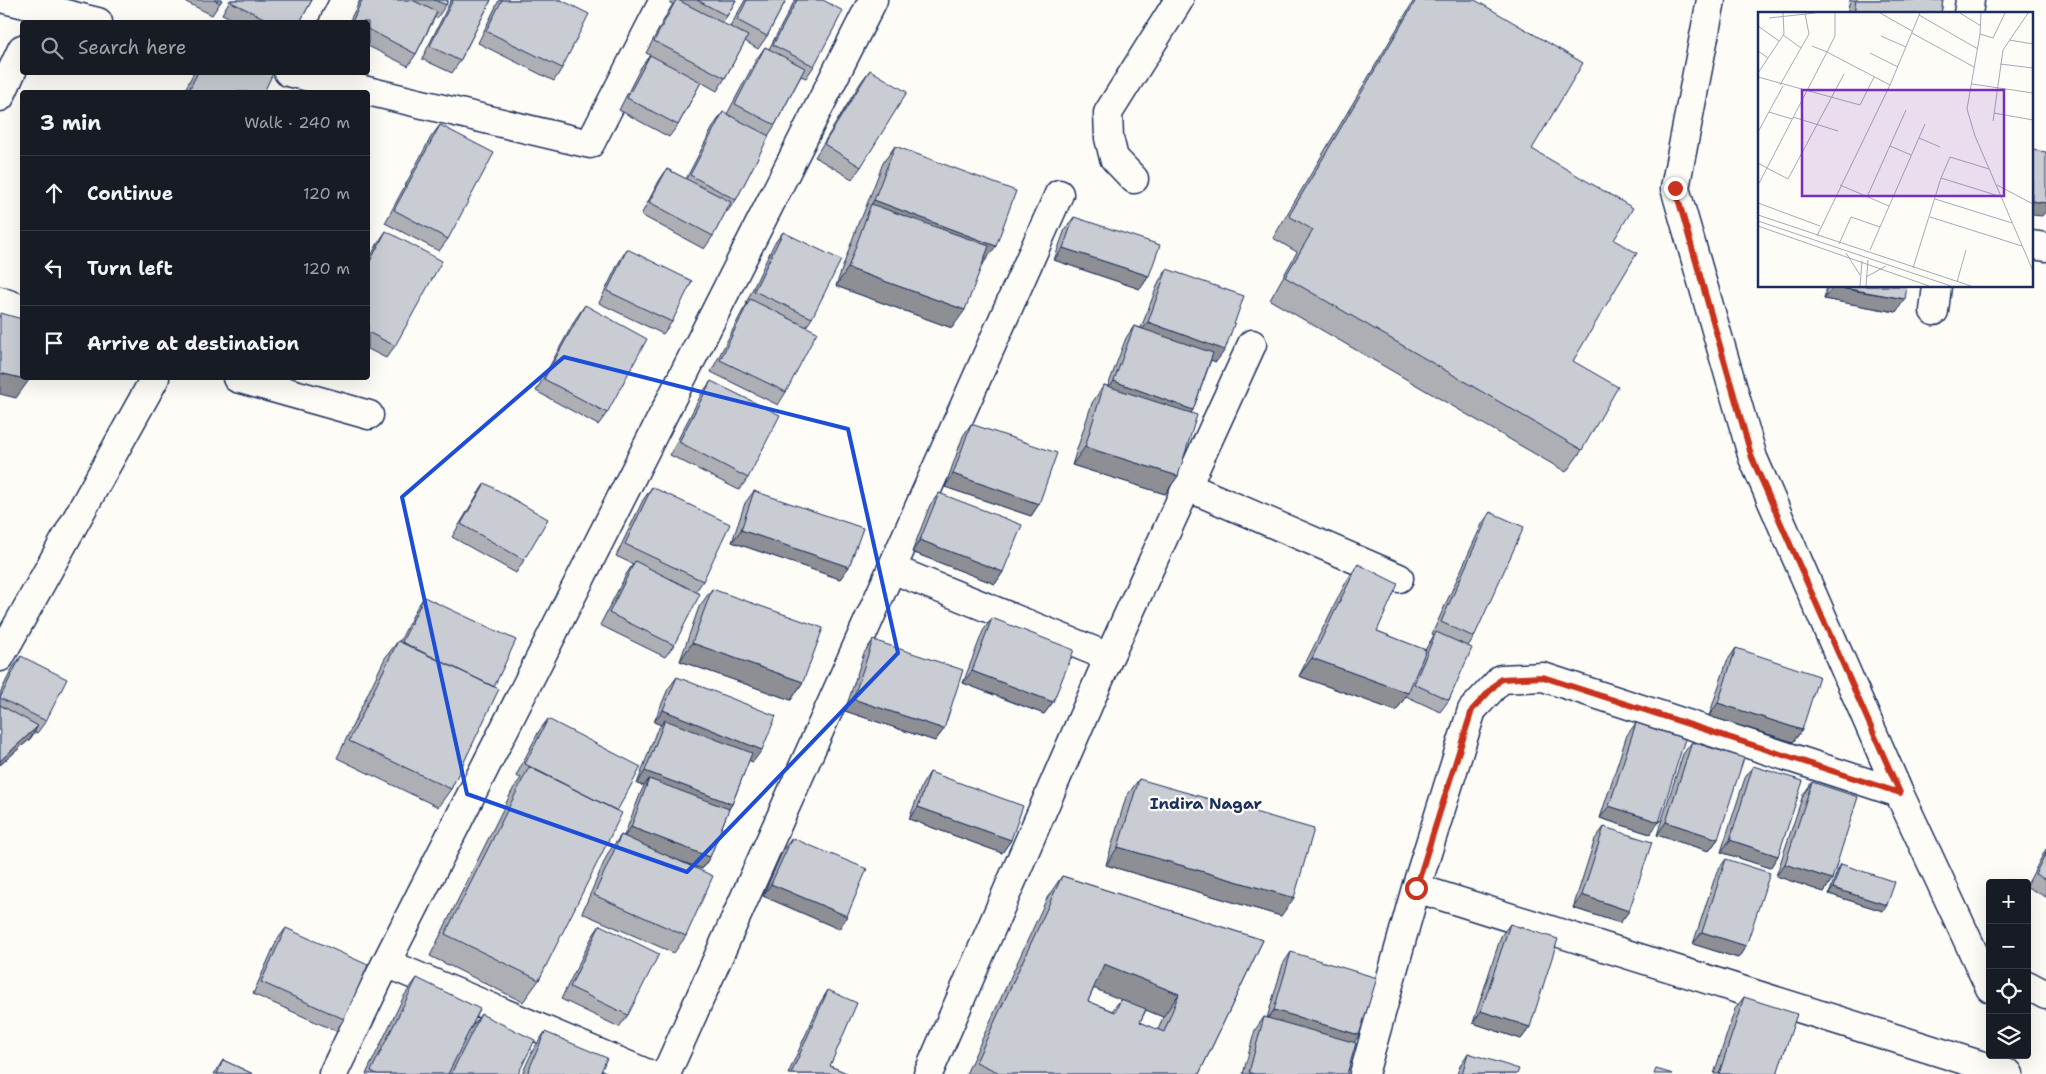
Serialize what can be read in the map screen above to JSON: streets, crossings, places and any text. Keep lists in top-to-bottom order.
{
  "districts": ["Indira Nagar"],
  "page": {
    "search": "Search here",
    "heading": ["3 min", "Walk · 240 m"],
    "list": [
      ["Continue", "120 m"],
      ["Turn left", "120 m"],
      "Arrive at destination"
    ],
    "map_buttons": ["+", "−"]
  }
}
